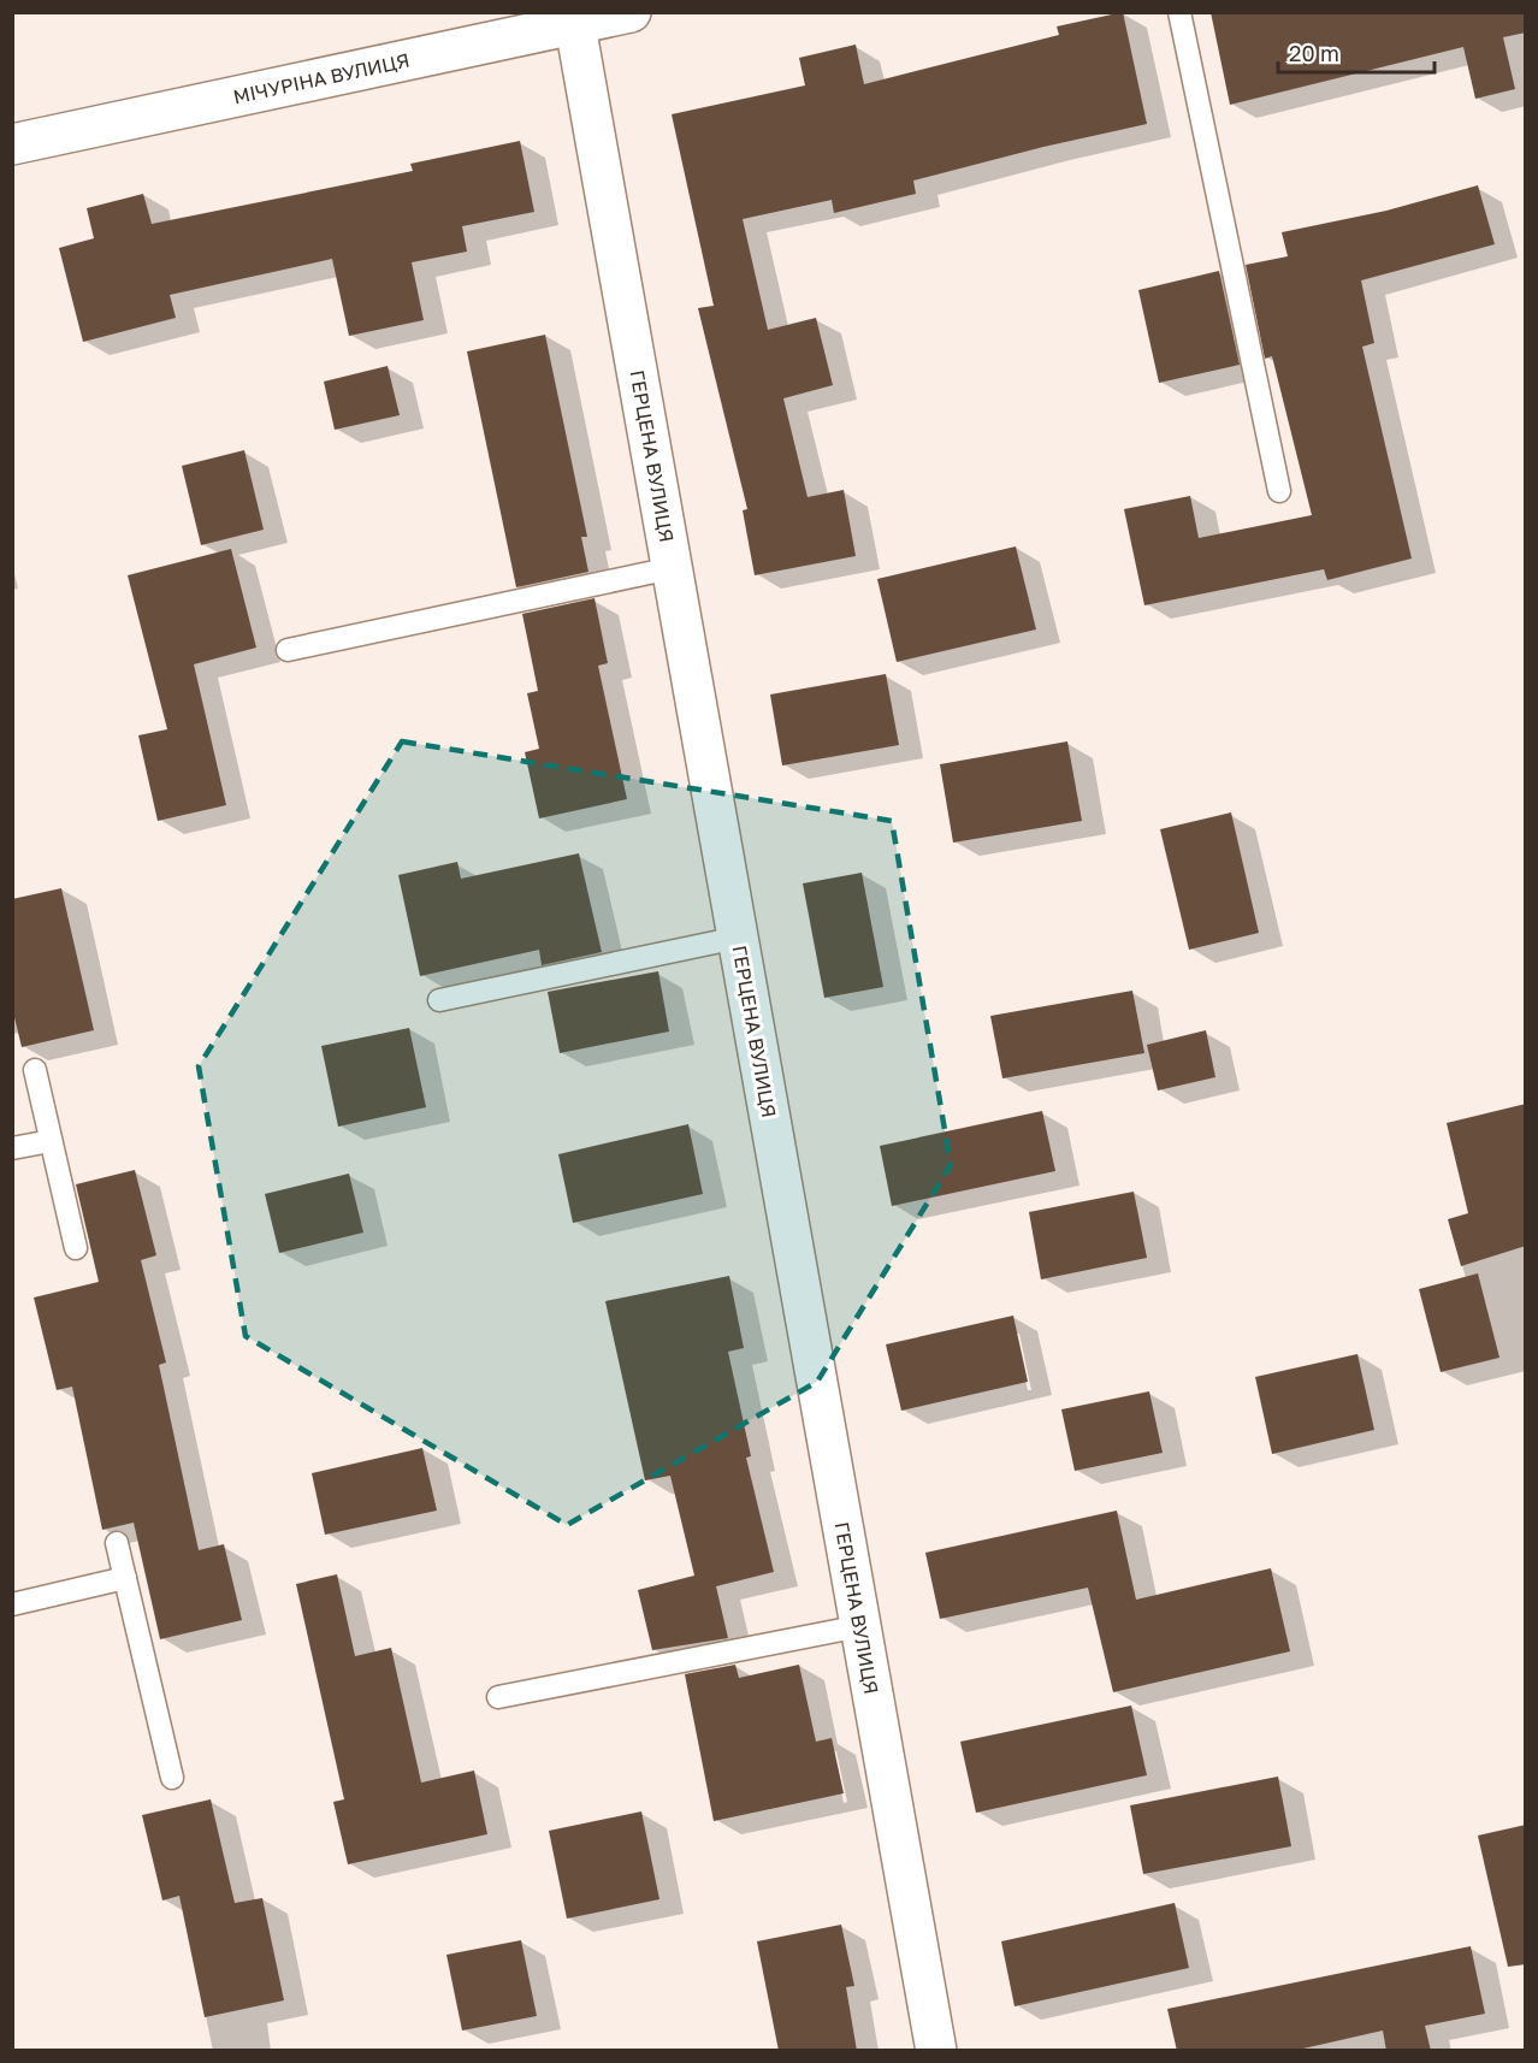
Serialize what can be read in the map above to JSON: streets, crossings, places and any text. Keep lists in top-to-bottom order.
{
  "streets": {
    "street": ["МІЧУРІНА ВУЛИЦЯ", "ГЕРЦЕНА ВУЛИЦЯ"]
  },
  "crossings": [
    ["МІЧУРІНА ВУЛИЦЯ", "ГЕРЦЕНА ВУЛИЦЯ"]
  ],
  "scale_bar": "20 m"
}
